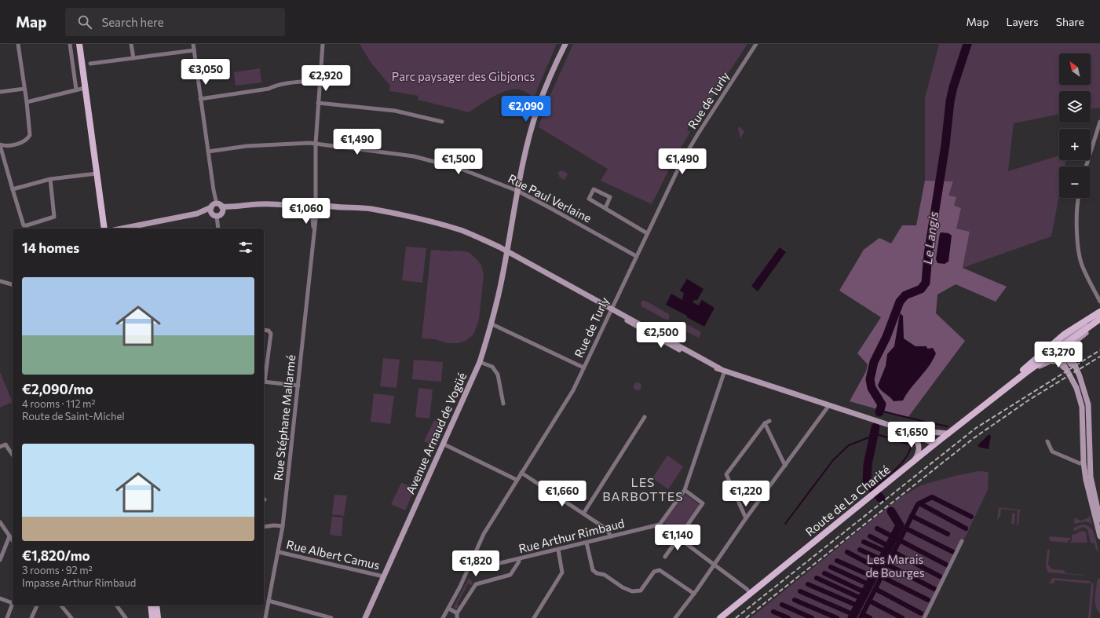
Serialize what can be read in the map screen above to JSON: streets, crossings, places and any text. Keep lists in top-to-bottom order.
{
  "streets": {
    "main road": ["Avenue Arnaud de Vogüé", "Route de La Charité"],
    "street": [
      "Rue de Turly",
      "Rue Paul Verlaine",
      "Rue Stéphane Mallarmé",
      "Rue Arthur Rimbaud",
      "Rue Albert Camus"
    ]
  },
  "crossings": [
    ["Rue de Turly", "Rue Paul Verlaine"],
    ["Rue de Turly", "Rue Arthur Rimbaud"],
    ["Rue Paul Verlaine", "Rue Stéphane Mallarmé"],
    ["Rue Paul Verlaine", "Avenue Arnaud de Vogüé"],
    ["Rue Stéphane Mallarmé", "Rue Albert Camus"],
    ["Avenue Arnaud de Vogüé", "Rue Albert Camus"]
  ],
  "districts": ["LES BARBOTTES"],
  "water": ["Le Langis"],
  "parks": ["Parc paysager des Gibjoncs", "Les Marais de Bourges"],
  "north": "top left",
  "page": {
    "header": "Map",
    "search": "Search here",
    "nav": ["Map", "Layers", "Share"],
    "map_buttons": ["+", "−"],
    "price": [
      "€3,050",
      "€2,920",
      "€2,090",
      "€1,490",
      "€1,500",
      "€1,490",
      "€1,060",
      "€2,500",
      "€3,270",
      "€1,650",
      "€1,660",
      "€1,220",
      "€1,140",
      "€1,820"
    ],
    "heading": "14 homes",
    "list": [
      {
        "name": "€2,090/mo",
        "note": "4 rooms · 112 m² · Route de Saint-Michel"
      },
      {
        "name": "€1,820/mo",
        "note": "3 rooms · 92 m² · Impasse Arthur Rimbaud"
      }
    ]
  }
}
